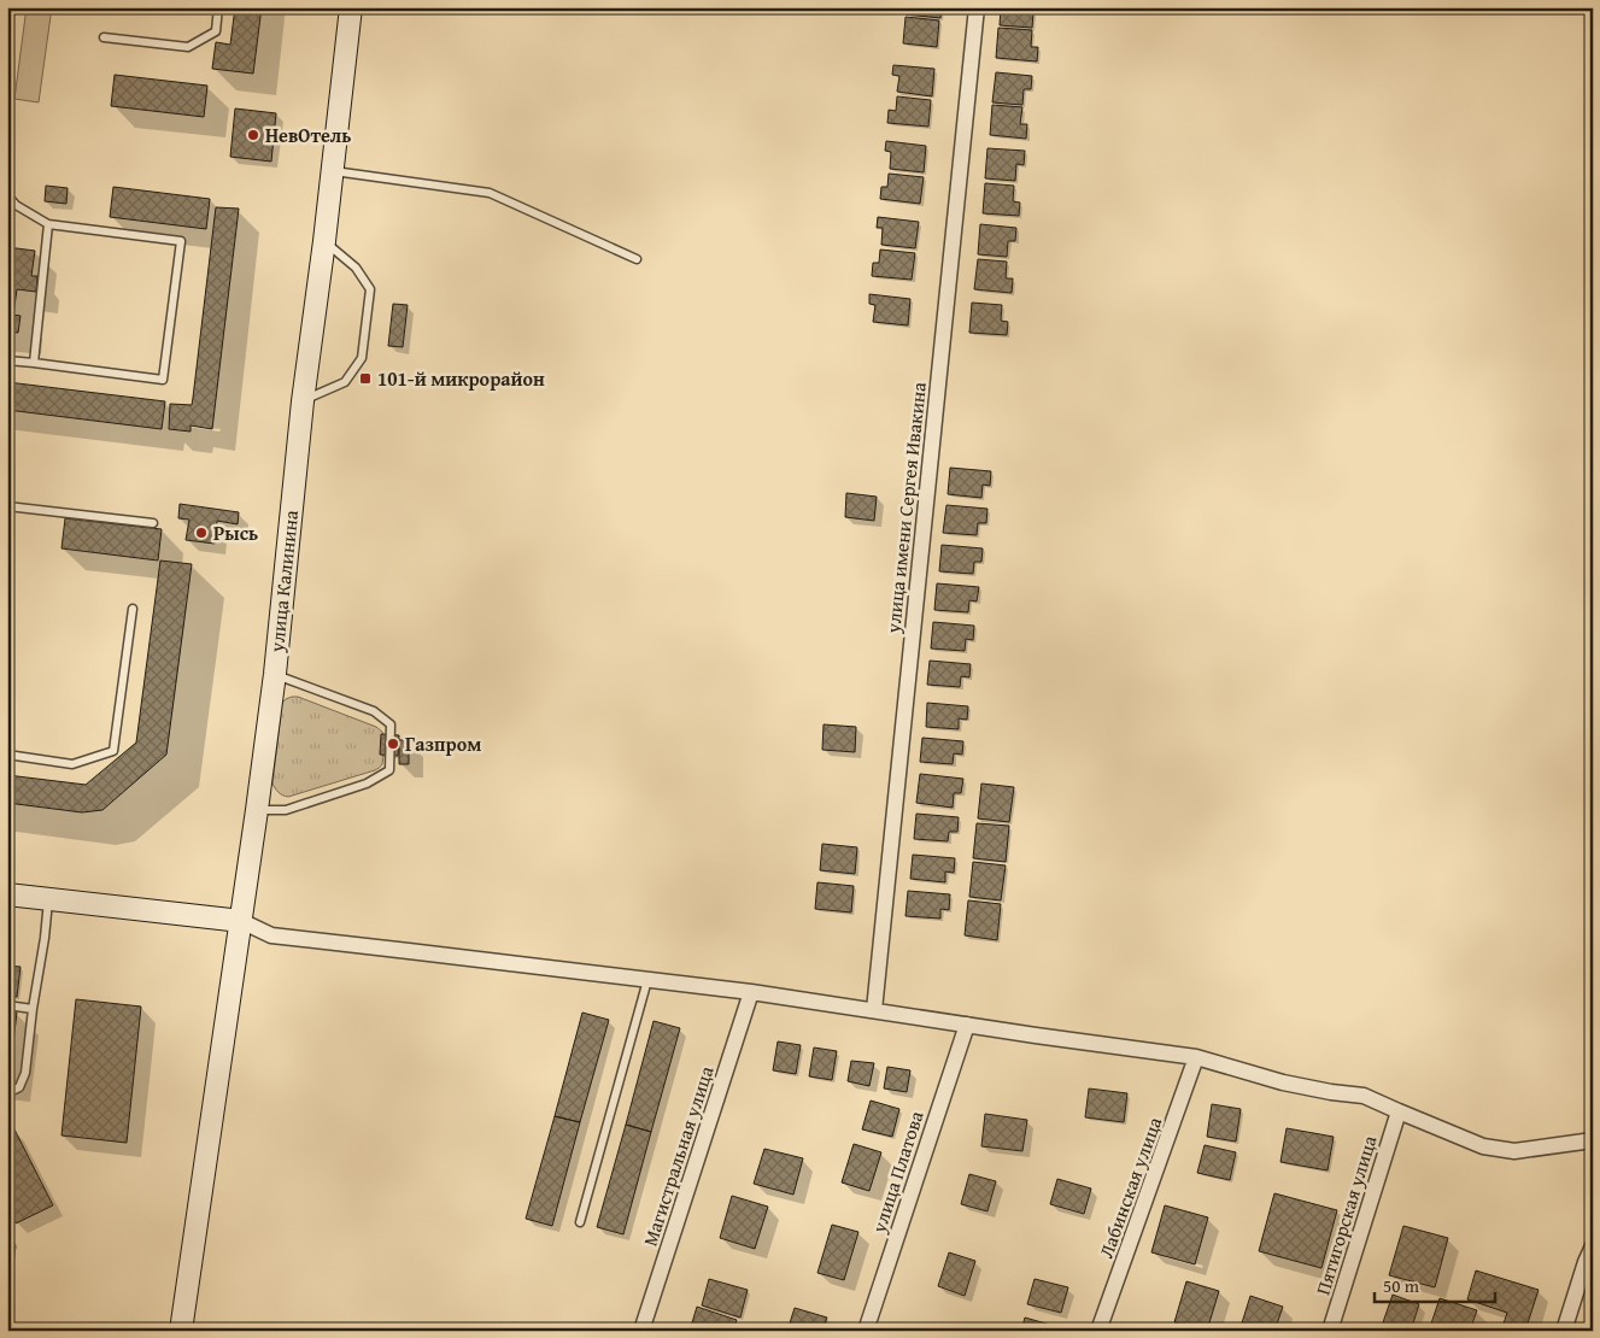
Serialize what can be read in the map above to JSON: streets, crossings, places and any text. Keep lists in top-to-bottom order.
{
  "streets": {
    "main road": ["улица Калинина"],
    "street": [
      "улица имени Сергея Ивакина",
      "Магистральная улица",
      "улица Платова",
      "Лабинская улица",
      "Пятигорская улица"
    ]
  },
  "places": {
    "other": ["НевОтель", "Рысь", "Газпром"],
    "transit": ["101-й микрорайон"]
  },
  "scale_bar": "50 m"
}
